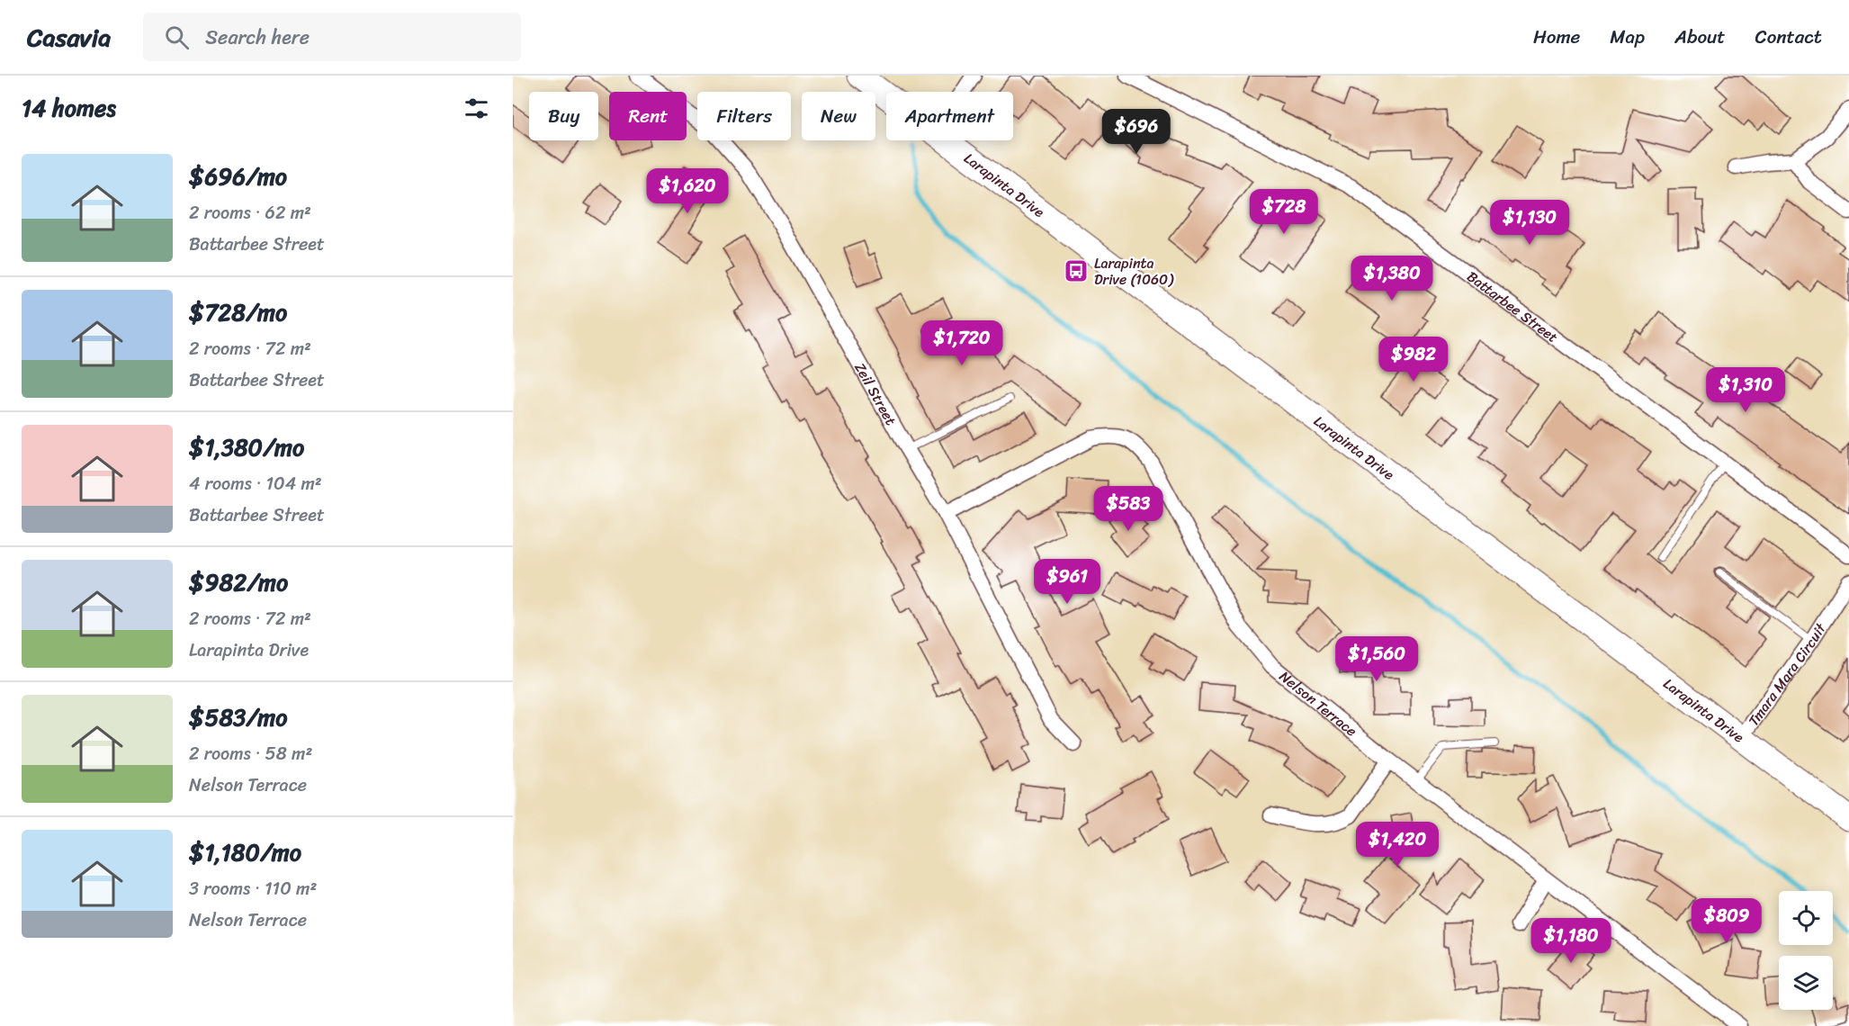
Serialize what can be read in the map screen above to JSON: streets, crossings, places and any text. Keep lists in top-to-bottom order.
{
  "streets": {
    "main road": ["Larapinta Drive"],
    "street": [
      "Battarbee Street",
      "Zeil Street",
      "Tmara Mara Circuit",
      "Nelson Terrace"
    ]
  },
  "crossings": [
    ["Larapinta Drive", "Tmara Mara Circuit"],
    ["Zeil Street", "Nelson Terrace"]
  ],
  "places": {
    "bus stop": ["Larapinta Drive (1060)"]
  },
  "page": {
    "header": "Casavia",
    "search": "Search here",
    "nav": [
      "Home",
      "Map",
      "About",
      "Contact"
    ],
    "heading": "14 homes",
    "chip": [
      "Buy",
      "Rent",
      "Filters",
      "New",
      "Apartment"
    ],
    "price": [
      "$696",
      "$1,620",
      "$728",
      "$1,130",
      "$1,380",
      "$1,720",
      "$982",
      "$1,310",
      "$583",
      "$961",
      "$1,560",
      "$1,420",
      "$809",
      "$1,180"
    ],
    "list": [
      {
        "name": "$696/mo",
        "note": "2 rooms · 62 m² · Battarbee Street"
      },
      {
        "name": "$728/mo",
        "note": "2 rooms · 72 m² · Battarbee Street"
      },
      {
        "name": "$1,380/mo",
        "note": "4 rooms · 104 m² · Battarbee Street"
      },
      {
        "name": "$982/mo",
        "note": "2 rooms · 72 m² · Larapinta Drive"
      },
      {
        "name": "$583/mo",
        "note": "2 rooms · 58 m² · Nelson Terrace"
      },
      {
        "name": "$1,180/mo",
        "note": "3 rooms · 110 m² · Nelson Terrace"
      }
    ]
  }
}
